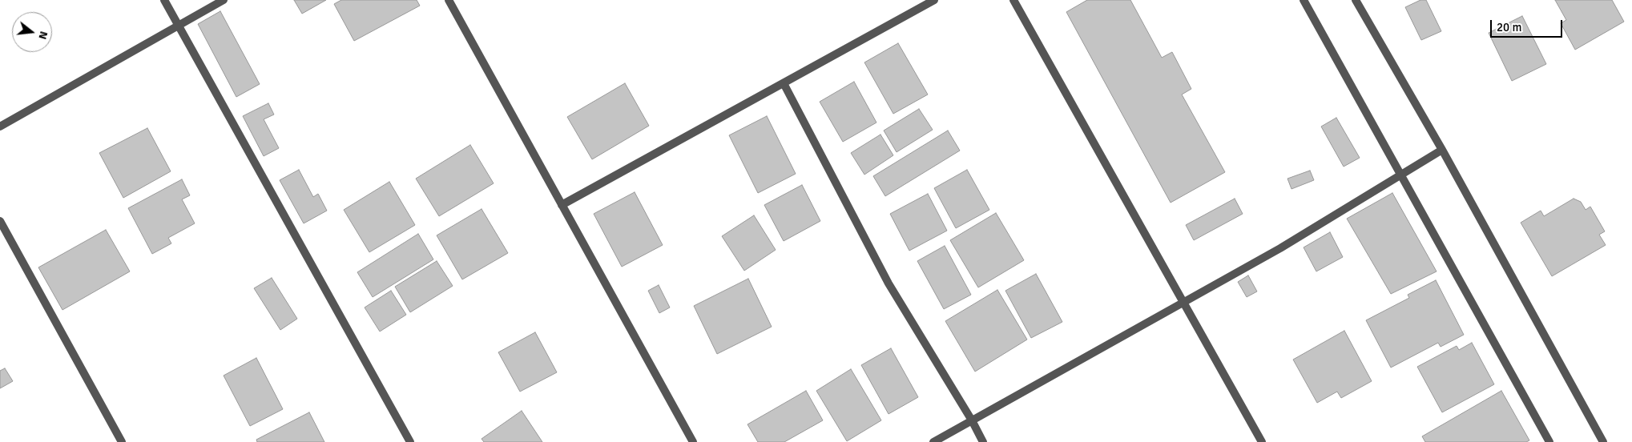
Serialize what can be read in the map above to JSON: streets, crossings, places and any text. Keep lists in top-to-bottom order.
{
  "scale_bar": "20 m",
  "north": "right"
}
